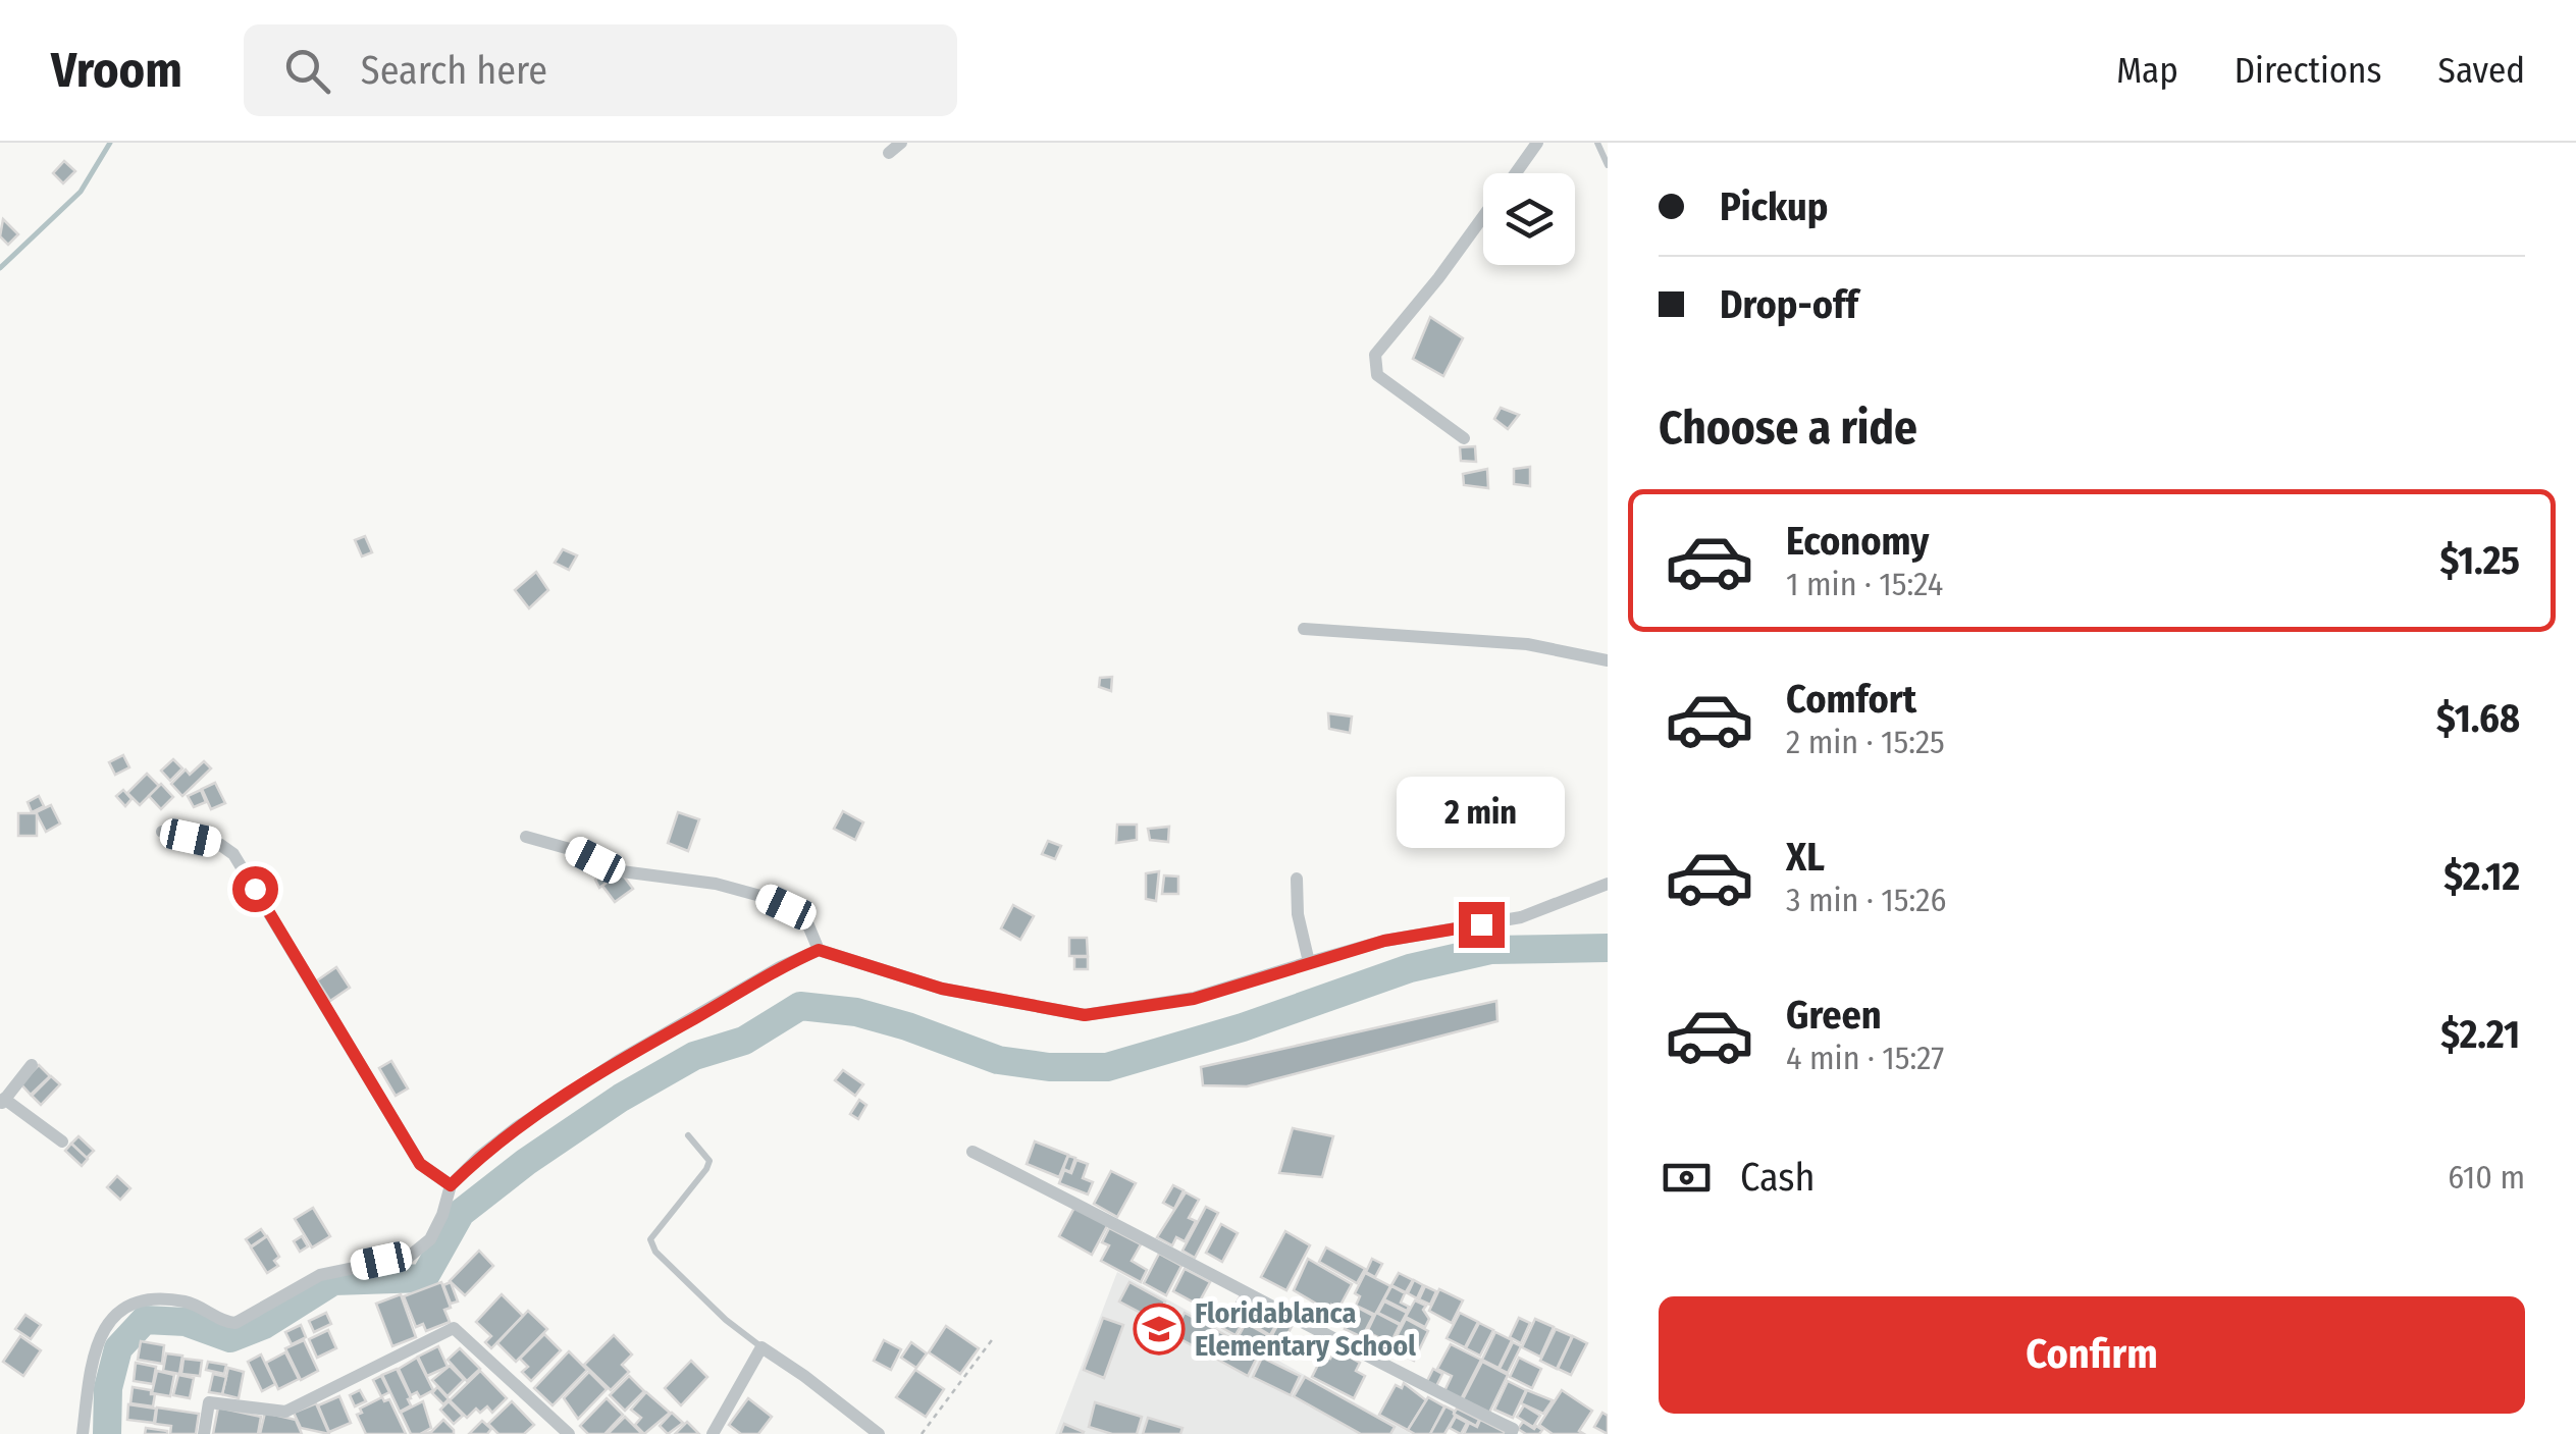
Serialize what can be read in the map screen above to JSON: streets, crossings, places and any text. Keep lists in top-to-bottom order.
{
  "places": {
    "school or university": ["Floridablanca Elementary School"]
  },
  "page": {
    "header": "Vroom",
    "search": "Search here",
    "nav": ["Map", "Directions", "Saved"],
    "banner": ["Pickup", "Drop-off"],
    "heading": "Choose a ride",
    "list": [
      {
        "name": "Economy",
        "note": "1 min · 15:24",
        "value": "$1.25"
      },
      {
        "name": "Comfort",
        "note": "2 min · 15:25",
        "value": "$1.68"
      },
      {
        "name": "XL",
        "note": "3 min · 15:26",
        "value": "$2.12"
      },
      {
        "name": "Green",
        "note": "4 min · 15:27",
        "value": "$2.21"
      }
    ],
    "bubble": "2 min",
    "pay": ["Cash", "610 m"],
    "buttons": "Confirm"
  }
}
